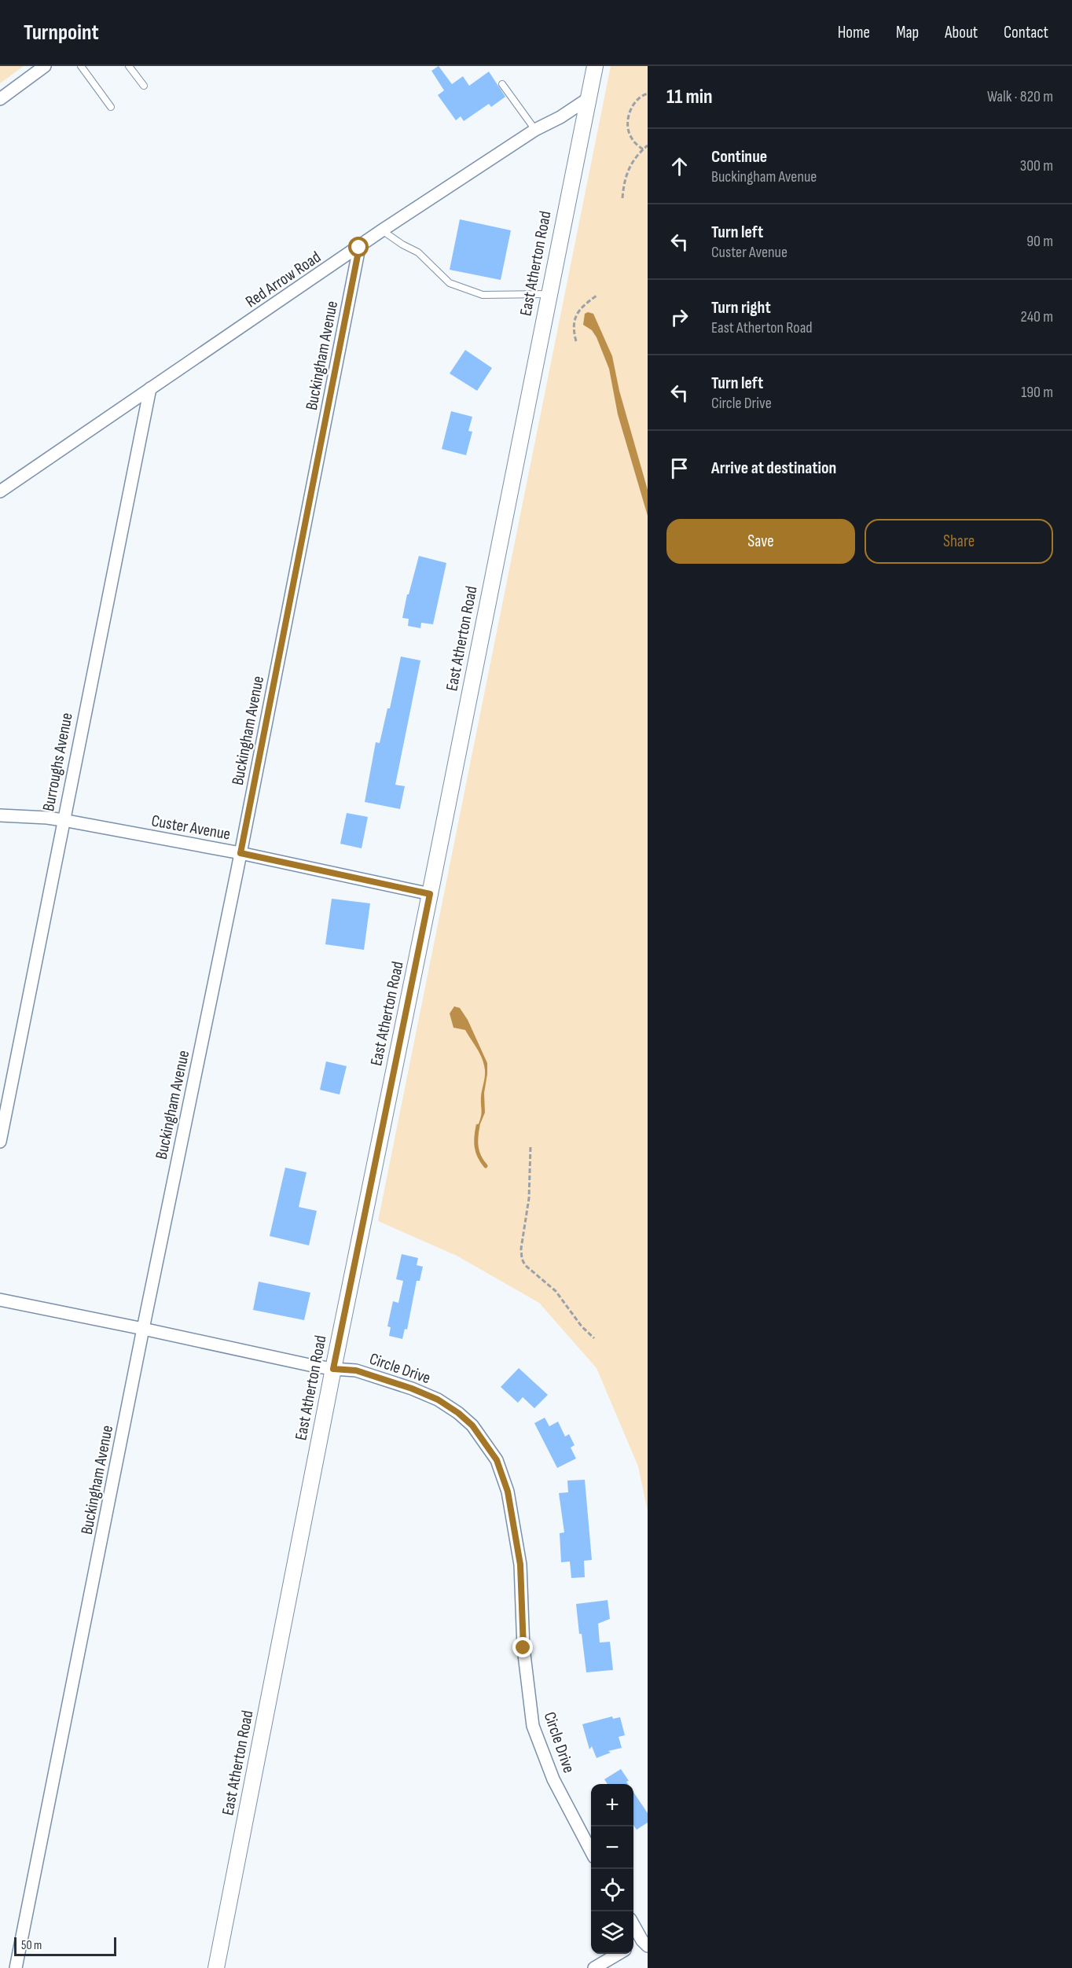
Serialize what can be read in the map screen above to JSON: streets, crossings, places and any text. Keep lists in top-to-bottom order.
{
  "streets": {
    "street": [
      "East Atherton Road",
      "Red Arrow Road",
      "Buckingham Avenue",
      "Burroughs Avenue",
      "Custer Avenue",
      "Circle Drive"
    ]
  },
  "crossings": [
    ["East Atherton Road", "Red Arrow Road"],
    ["East Atherton Road", "Custer Avenue"],
    ["East Atherton Road", "Circle Drive"],
    ["Red Arrow Road", "Buckingham Avenue"],
    ["Red Arrow Road", "Burroughs Avenue"],
    ["Buckingham Avenue", "Custer Avenue"],
    ["Buckingham Avenue", "Circle Drive"],
    ["Burroughs Avenue", "Custer Avenue"]
  ],
  "scale_bar": "50 m",
  "page": {
    "header": "Turnpoint",
    "nav": [
      "Home",
      "Map",
      "About",
      "Contact"
    ],
    "heading": ["11 min", "Walk · 820 m"],
    "list": [
      ["Continue", "Buckingham Avenue", "300 m"],
      ["Turn left", "Custer Avenue", "90 m"],
      ["Turn right", "East Atherton Road", "240 m"],
      ["Turn left", "Circle Drive", "190 m"],
      "Arrive at destination"
    ],
    "buttons": ["Save", "Share"],
    "map_buttons": ["+", "−"],
    "scale": "50 m"
  }
}
